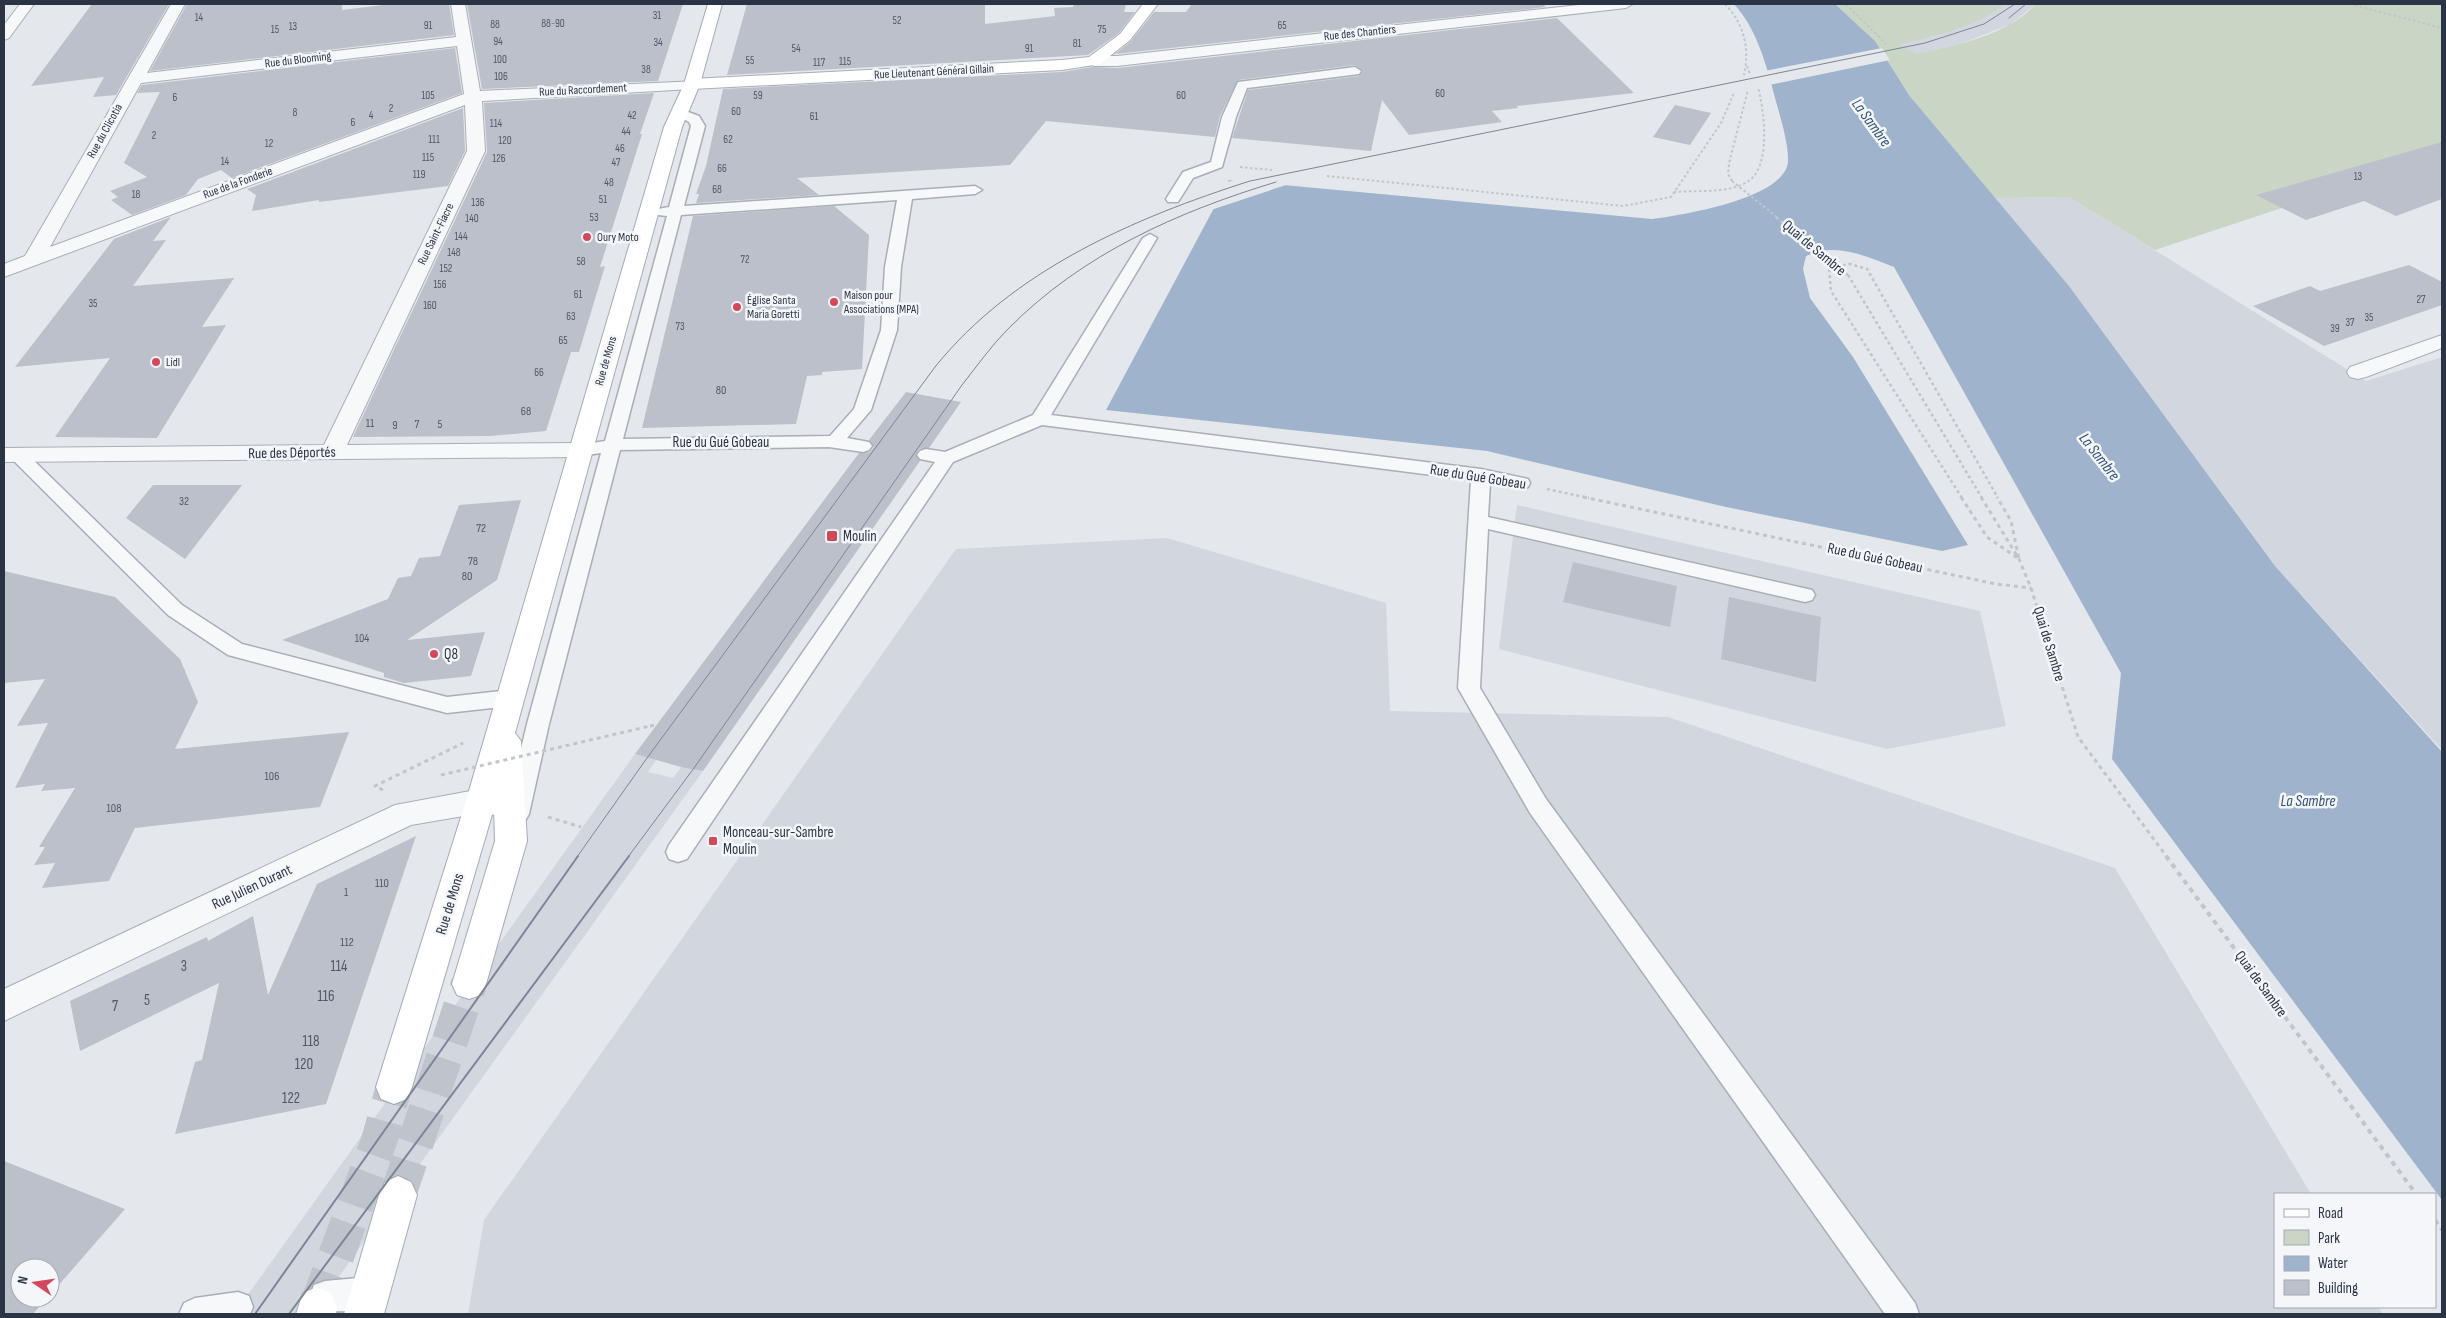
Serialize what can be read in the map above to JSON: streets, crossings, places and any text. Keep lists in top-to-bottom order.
{
  "streets": {
    "main road": ["Rue Lieutenant Général Gillain", "Rue de Mons"],
    "street": [
      "Rue des Chantiers",
      "Rue du Blooming",
      "Rue du Raccordement",
      "Rue du Clicotia",
      "Rue de la Fonderie",
      "Rue Saint-Fiacre",
      "Rue des Déportés",
      "Rue Julien Durant"
    ],
    "lane": ["Rue du Gué Gobeau"],
    "path": ["Quai de Sambre"]
  },
  "crossings": [
    ["Rue des Chantiers", "Rue Lieutenant Général Gillain"],
    ["Rue du Blooming", "Rue du Clicotia"],
    ["Rue du Blooming", "Rue Saint-Fiacre"],
    ["Rue Lieutenant Général Gillain", "Rue du Raccordement"],
    ["Rue Lieutenant Général Gillain", "Rue de Mons"],
    ["Rue du Raccordement", "Rue de la Fonderie"],
    ["Rue du Raccordement", "Rue Saint-Fiacre"],
    ["Rue du Raccordement", "Rue de Mons"],
    ["Rue du Clicotia", "Rue de la Fonderie"],
    ["Rue de la Fonderie", "Rue Saint-Fiacre"],
    ["Rue Saint-Fiacre", "Rue des Déportés"],
    ["Quai de Sambre", "Rue du Gué Gobeau"],
    ["Rue de Mons", "Rue du Gué Gobeau"],
    ["Rue de Mons", "Rue des Déportés"],
    ["Rue de Mons", "Rue Julien Durant"],
    ["Rue du Gué Gobeau", "Rue des Déportés"]
  ],
  "water": ["La Sambre"],
  "places": {
    "other": [
      "Oury Moto",
      "Maison pour Associations (MPA)",
      "Église Santa Maria Goretti",
      "Lidl",
      "Q8"
    ],
    "transit": ["Moulin", "Monceau-sur-Sambre Moulin"]
  },
  "house_numbers": [
    "31",
    "14",
    "52",
    "88-90",
    "88",
    "91",
    "65",
    "13",
    "15",
    "75",
    "94",
    "34",
    "81",
    "54",
    "91",
    "100",
    "55",
    "115",
    "117",
    "38",
    "106",
    "60",
    "105",
    "59",
    "60",
    "6",
    "2",
    "60",
    "8",
    "4",
    "42",
    "61",
    "6",
    "114",
    "44",
    "2",
    "111",
    "62",
    "120",
    "12",
    "46",
    "115",
    "126",
    "14",
    "47",
    "66",
    "119",
    "13",
    "48",
    "68",
    "18",
    "51",
    "136",
    "53",
    "140",
    "144",
    "148",
    "72",
    "58",
    "152",
    "156",
    "61",
    "27",
    "35",
    "160",
    "63",
    "35",
    "37",
    "73",
    "39",
    "65",
    "66",
    "80",
    "68",
    "11",
    "7",
    "5",
    "9",
    "32",
    "72",
    "78",
    "80",
    "104",
    "106",
    "108",
    "110",
    "1",
    "112",
    "3",
    "114",
    "116",
    "5",
    "7",
    "118",
    "120",
    "122"
  ],
  "legend": [
    "Road",
    "Park",
    "Water",
    "Building"
  ],
  "north": "left"
}
